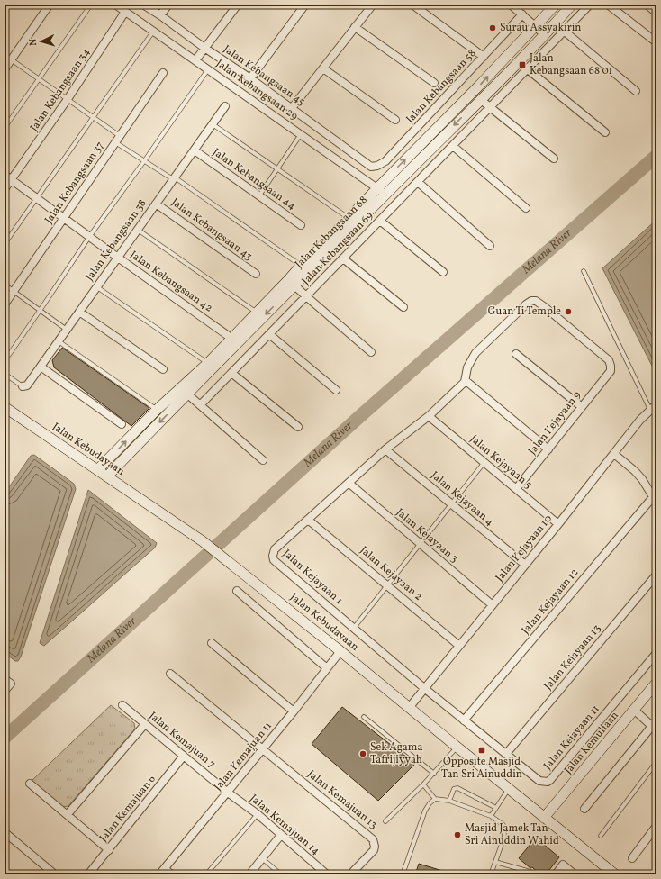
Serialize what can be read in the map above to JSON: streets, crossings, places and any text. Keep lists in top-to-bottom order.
{
  "streets": {
    "street": [
      "Jalan Kebangsaan 45",
      "Jalan Kebangsaan 58",
      "Jalan Kebangsaan 34",
      "Jalan Kebangsaan 29",
      "Jalan Kebangsaan 44",
      "Jalan Kebangsaan 37",
      "Jalan Kebangsaan 43",
      "Jalan Kebangsaan 68",
      "Jalan Kebangsaan 38",
      "Jalan Kebangsaan 69",
      "Jalan Kebangsaan 42",
      "Jalan Kejayaan 9",
      "Jalan Kebudayaan",
      "Jalan Kejayaan 5",
      "Jalan Kejayaan 4",
      "Jalan Kejayaan 3",
      "Jalan Kejayaan 10",
      "Jalan Kejayaan 2",
      "Jalan Kejayaan 1",
      "Jalan Kejayaan 12",
      "Jalan Kejayaan 13",
      "Jalan Kejayaan 11",
      "Jalan Kemajuan 7",
      "Jalan Kemuliaan",
      "Jalan Kemajuan 11",
      "Jalan Kemajuan 13",
      "Jalan Kemajuan 6",
      "Jalan Kemajuan 14"
    ]
  },
  "crossings": [
    ["Jalan Kebangsaan 45", "Jalan Kebangsaan 58"],
    ["Jalan Kebangsaan 34", "Jalan Kebangsaan 29"],
    ["Jalan Kebangsaan 34", "Jalan Kebangsaan 42"],
    ["Jalan Kebangsaan 29", "Jalan Kebangsaan 68"],
    ["Jalan Kebangsaan 44", "Jalan Kebangsaan 38"],
    ["Jalan Kebangsaan 37", "Jalan Kebangsaan 42"],
    ["Jalan Kebangsaan 43", "Jalan Kebangsaan 38"],
    ["Jalan Kebangsaan 68", "Jalan Kebangsaan 42"],
    ["Jalan Kebangsaan 68", "Jalan Kebudayaan"],
    ["Jalan Kebangsaan 38", "Jalan Kebangsaan 42"],
    ["Jalan Kejayaan 9", "Jalan Kejayaan 5"],
    ["Jalan Kebudayaan", "Jalan Kejayaan 10"],
    ["Jalan Kebudayaan", "Jalan Kemuliaan"],
    ["Jalan Kebudayaan", "Jalan Kemajuan 11"],
    ["Jalan Kejayaan 5", "Jalan Kejayaan 10"],
    ["Jalan Kejayaan 5", "Jalan Kejayaan 1"],
    ["Jalan Kejayaan 4", "Jalan Kejayaan 10"],
    ["Jalan Kejayaan 4", "Jalan Kejayaan 1"],
    ["Jalan Kejayaan 3", "Jalan Kejayaan 10"],
    ["Jalan Kejayaan 3", "Jalan Kejayaan 1"],
    ["Jalan Kejayaan 10", "Jalan Kejayaan 2"],
    ["Jalan Kejayaan 10", "Jalan Kejayaan 1"],
    ["Jalan Kejayaan 10", "Jalan Kejayaan 11"],
    ["Jalan Kejayaan 2", "Jalan Kejayaan 1"],
    ["Jalan Kejayaan 1", "Jalan Kejayaan 11"],
    ["Jalan Kejayaan 12", "Jalan Kejayaan 11"],
    ["Jalan Kejayaan 13", "Jalan Kejayaan 11"],
    ["Jalan Kemajuan 7", "Jalan Kemajuan 11"],
    ["Jalan Kemajuan 7", "Jalan Kemajuan 6"],
    ["Jalan Kemajuan 7", "Jalan Kemajuan 14"],
    ["Jalan Kemajuan 11", "Jalan Kemajuan 13"],
    ["Jalan Kemajuan 11", "Jalan Kemajuan 14"]
  ],
  "water": ["Melana River"],
  "places": {
    "other": [
      "Surau Assyakirin",
      "Guan Ti Temple",
      "Sek Agama Tafrijiyyah",
      "Masjid Jamek Tan Sri Ainuddin Wahid"
    ],
    "transit": ["Jalan Kebangsaan 68 01", "Opposite Masjid Tan Sri Ainuddin"]
  },
  "north": "left"
}
